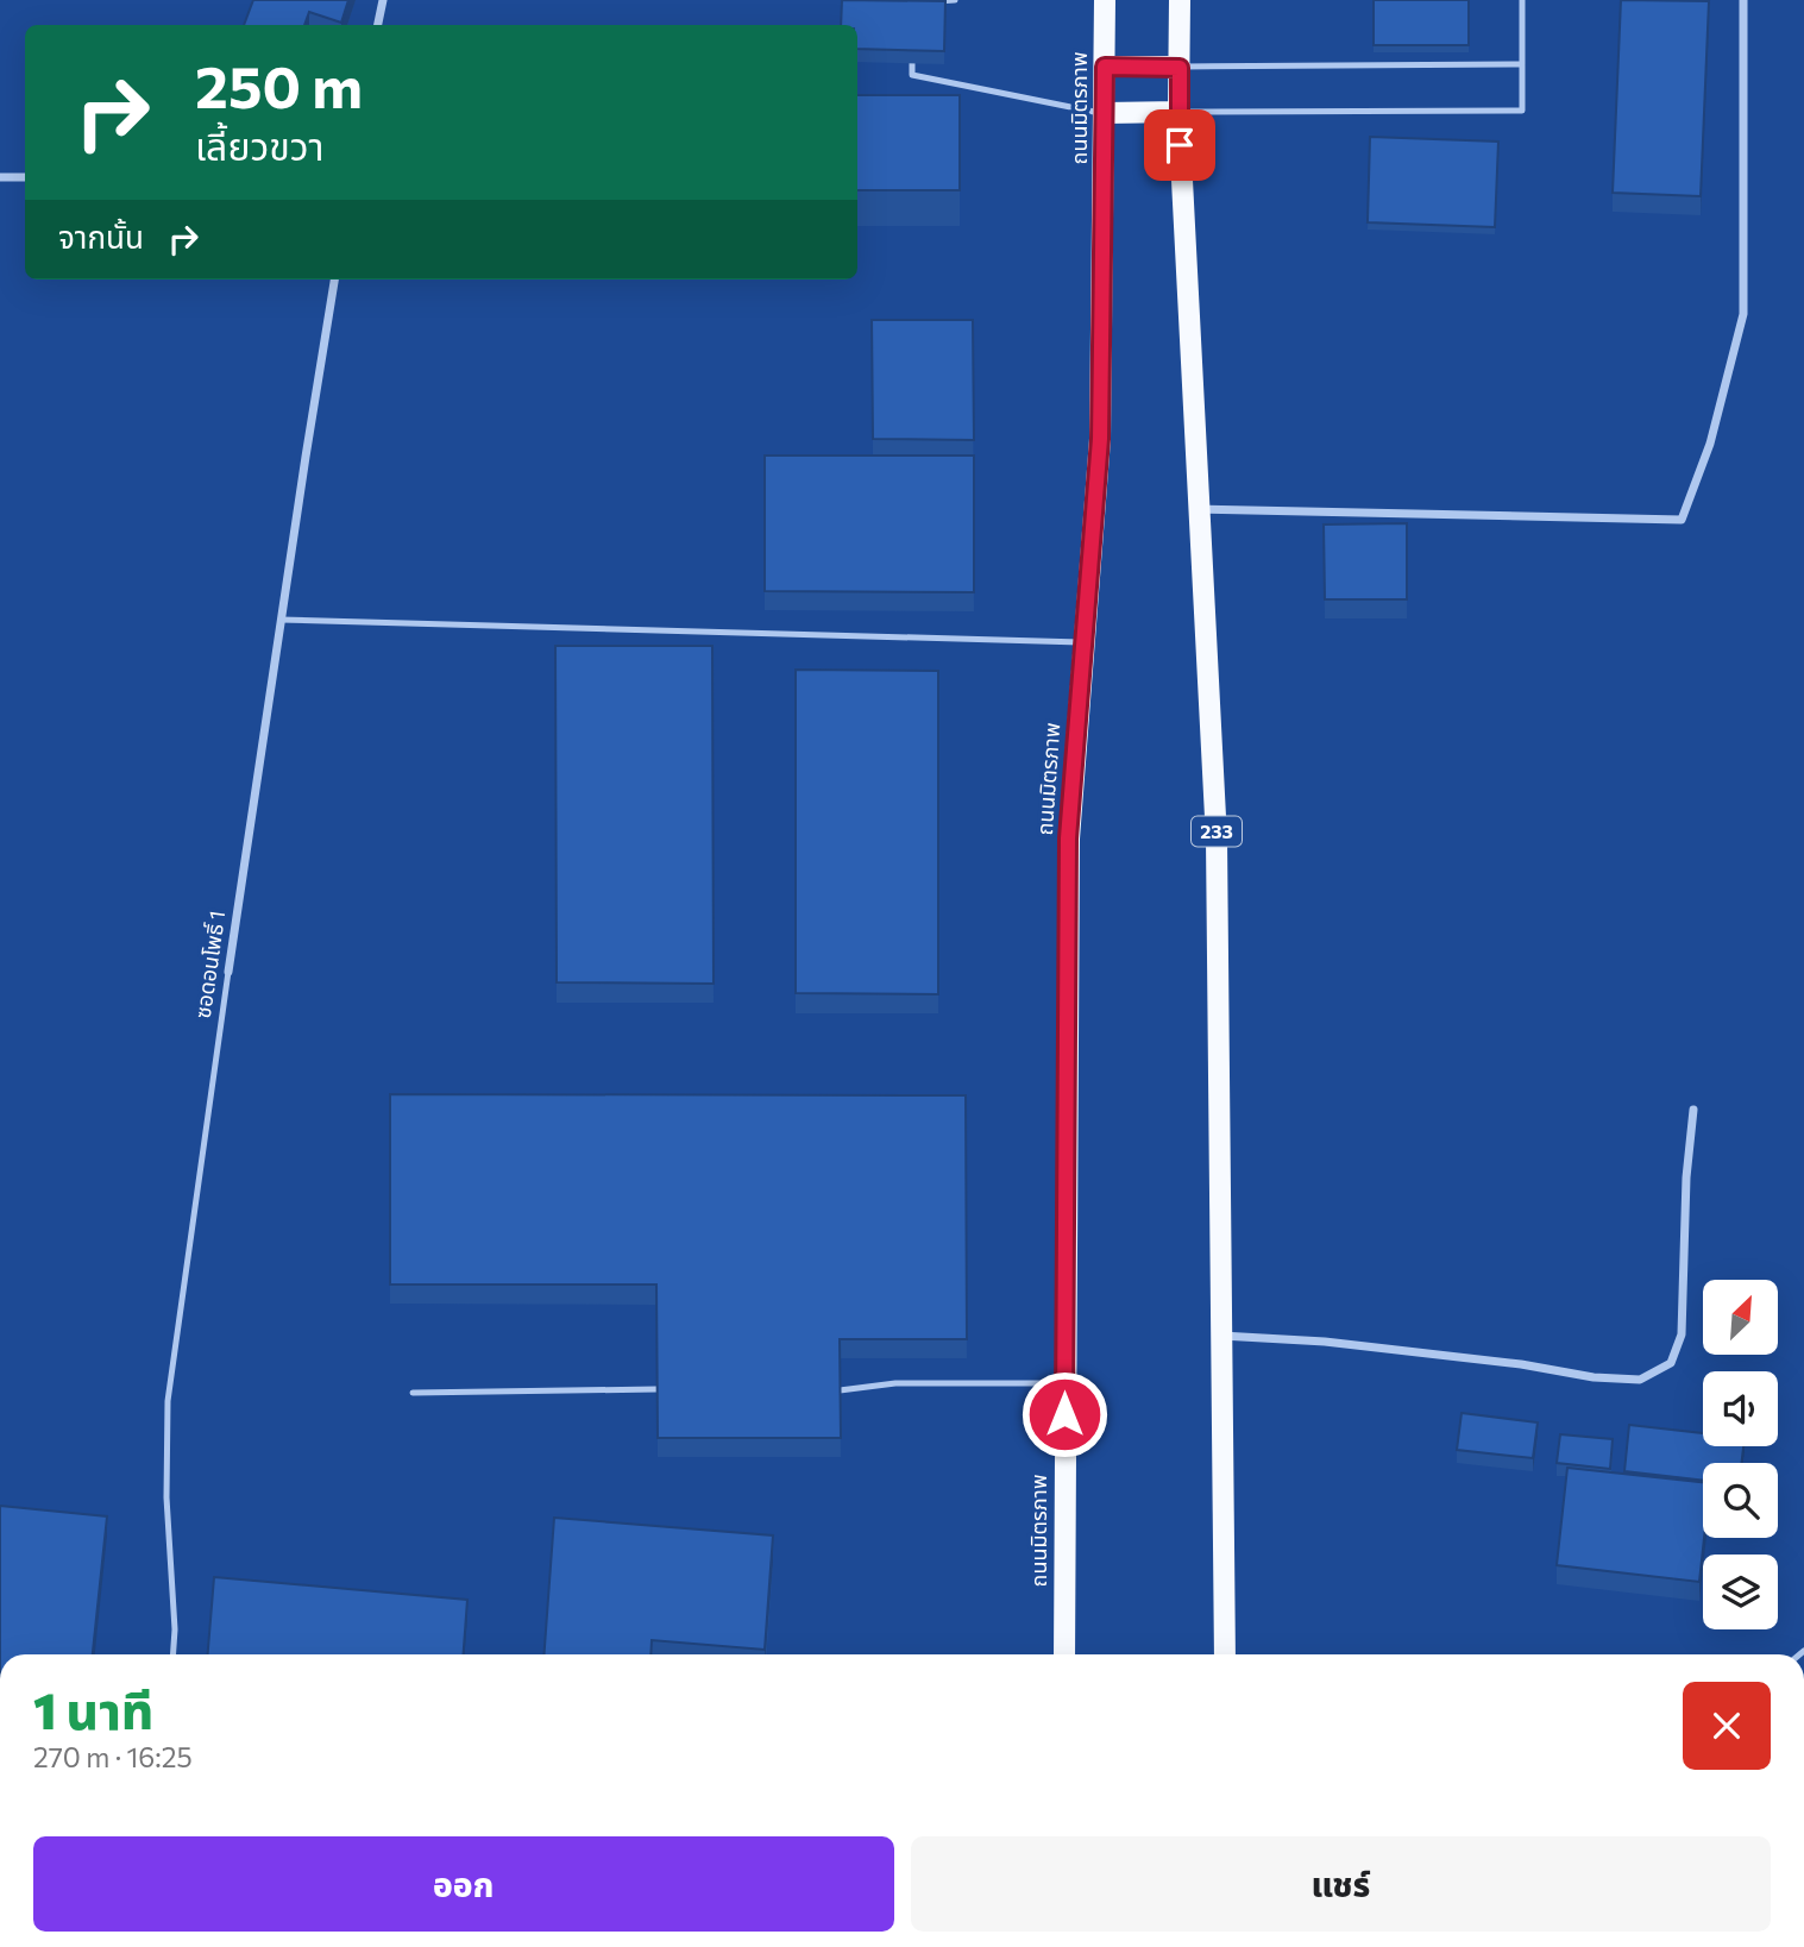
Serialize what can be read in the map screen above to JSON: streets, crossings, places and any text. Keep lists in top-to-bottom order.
{
  "streets": {
    "main road": ["ถนนมิตรภาพ", "233"],
    "street": ["ซอดอนโพธิ์ 1"]
  },
  "north": "top right",
  "page": {
    "turn": ["250 m", "เลี้ยวขวา"],
    "then": "จากนั้น",
    "heading": ["1 นาที", "270 m · 16:25"],
    "buttons": ["ออก", "แชร์"]
  }
}
